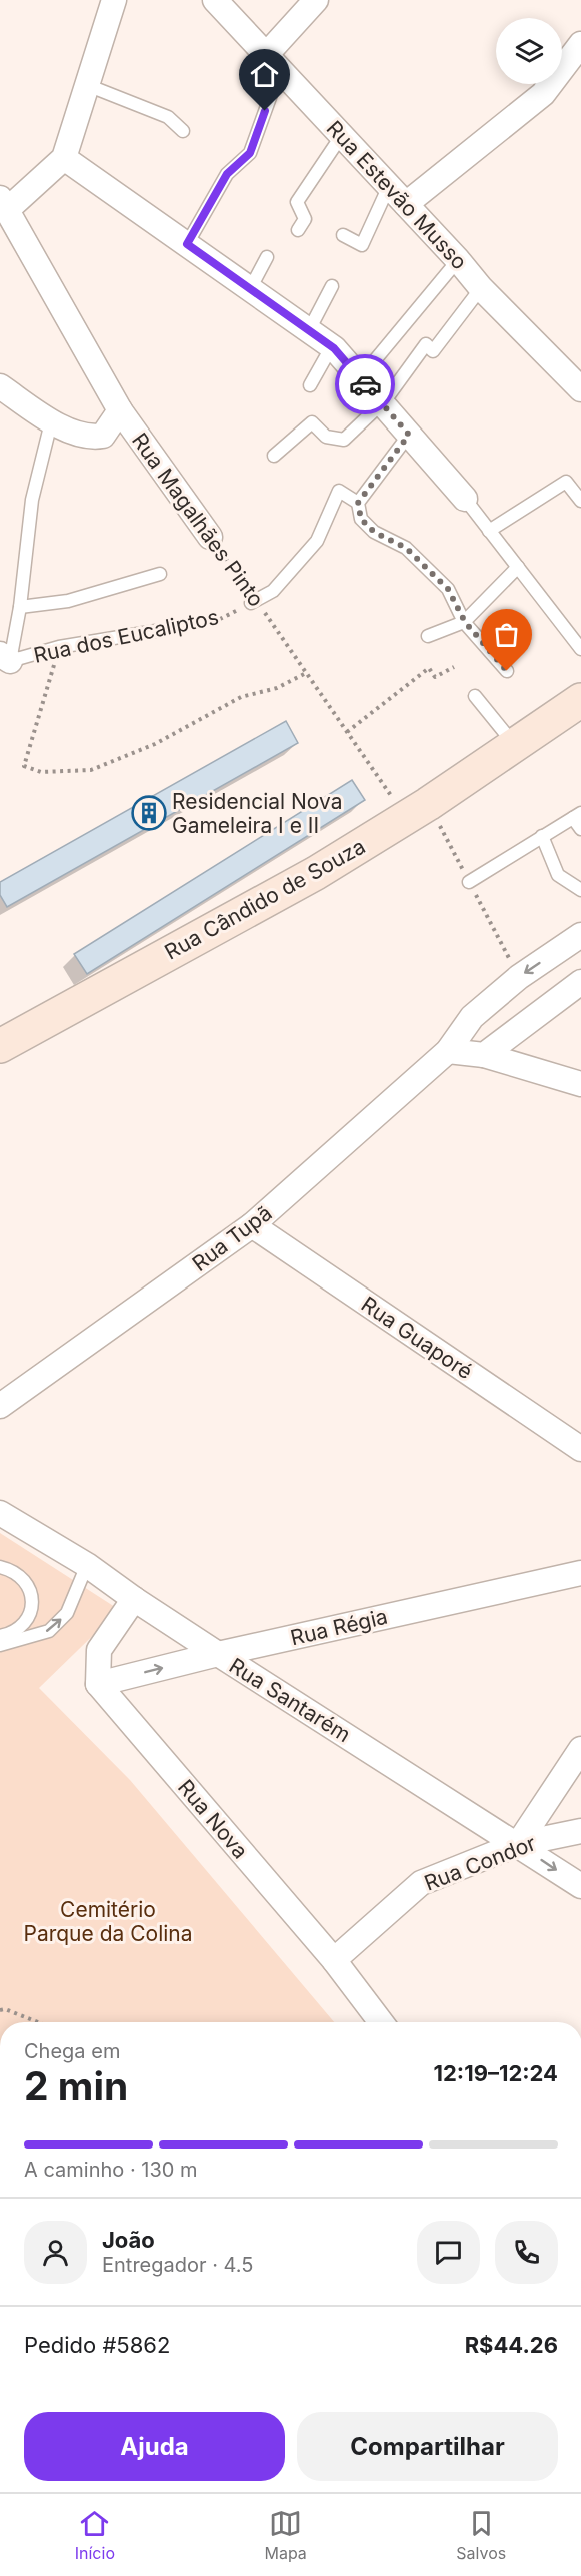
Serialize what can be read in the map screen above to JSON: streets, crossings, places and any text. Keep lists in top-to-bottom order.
{
  "streets": {
    "street": [
      "Rua Estevão Musso",
      "Rua Magalhães Pinto",
      "Rua Cândido de Souza",
      "Rua Tupã",
      "Rua Guaporé",
      "Rua Régia",
      "Rua Santarém",
      "Rua Nova",
      "Rua Condor"
    ],
    "lane": ["Rua dos Eucaliptos"]
  },
  "crossings": [
    ["Rua Magalhães Pinto", "Rua dos Eucaliptos"],
    ["Rua Magalhães Pinto", "Rua Cândido de Souza"],
    ["Rua Tupã", "Rua Guaporé"],
    ["Rua Régia", "Rua Santarém"],
    ["Rua Régia", "Rua Nova"],
    ["Rua Santarém", "Rua Condor"],
    ["Rua Nova", "Rua Condor"]
  ],
  "parks": ["Cemitério Parque da Colina"],
  "places": {
    "building": ["Residencial Nova Gameleira I e II"]
  },
  "page": {
    "heading": ["2 min", "Chega em", "12:19–12:24"],
    "panel": [
      "João",
      "Entregador · 4.5",
      "Pedido #5862",
      "R$44.26"
    ],
    "bar": "A caminho · 130 m",
    "buttons": ["Ajuda", "Compartilhar"],
    "tabs": ["Início", "Mapa", "Salvos"]
  }
}
